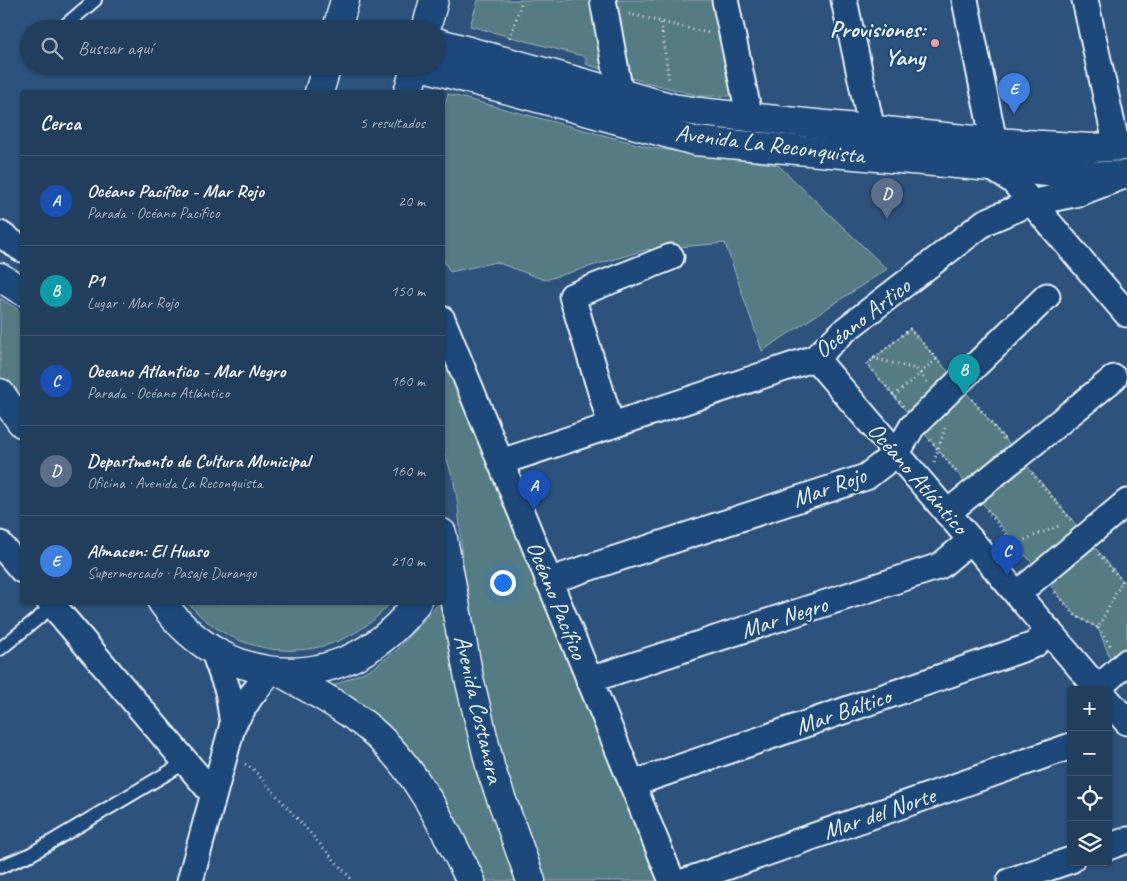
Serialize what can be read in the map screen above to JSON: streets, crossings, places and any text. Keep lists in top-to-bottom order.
{
  "streets": {
    "street": [
      "Avenida La Reconquista",
      "Océano Artico",
      "Océano Atlántico",
      "Mar Rojo",
      "Océano Pacífico",
      "Mar Negro",
      "Avenida Costanera",
      "Mar Báltico",
      "Mar del Norte"
    ]
  },
  "crossings": [
    ["Avenida La Reconquista", "Océano Artico"],
    ["Océano Artico", "Océano Atlántico"],
    ["Océano Artico", "Océano Pacífico"],
    ["Océano Atlántico", "Mar Rojo"],
    ["Océano Atlántico", "Mar Negro"],
    ["Océano Atlántico", "Mar Báltico"],
    ["Mar Rojo", "Océano Pacífico"],
    ["Océano Pacífico", "Mar Negro"],
    ["Océano Pacífico", "Mar Báltico"]
  ],
  "places": ["Provisiones: Yany"],
  "page": {
    "search": "Buscar aquí",
    "pins": [
      "E",
      "D",
      "B",
      "A",
      "C"
    ],
    "heading": ["Cerca", "5 resultados"],
    "list": [
      {
        "mark": "A",
        "name": "Océano Pacífico - Mar Rojo",
        "note": "Parada · Océano Pacífico",
        "value": "20 m"
      },
      {
        "mark": "B",
        "name": "P1",
        "note": "Lugar · Mar Rojo",
        "value": "150 m"
      },
      {
        "mark": "C",
        "name": "Oceano Atlantico - Mar Negro",
        "note": "Parada · Océano Atlántico",
        "value": "160 m"
      },
      {
        "mark": "D",
        "name": "Departmento de Cultura Municipal",
        "note": "Oficina · Avenida La Reconquista",
        "value": "160 m"
      },
      {
        "mark": "E",
        "name": "Almacen: El Huaso",
        "note": "Supermercado · Pasaje Durango",
        "value": "210 m"
      }
    ],
    "map_buttons": ["+", "−"]
  }
}
